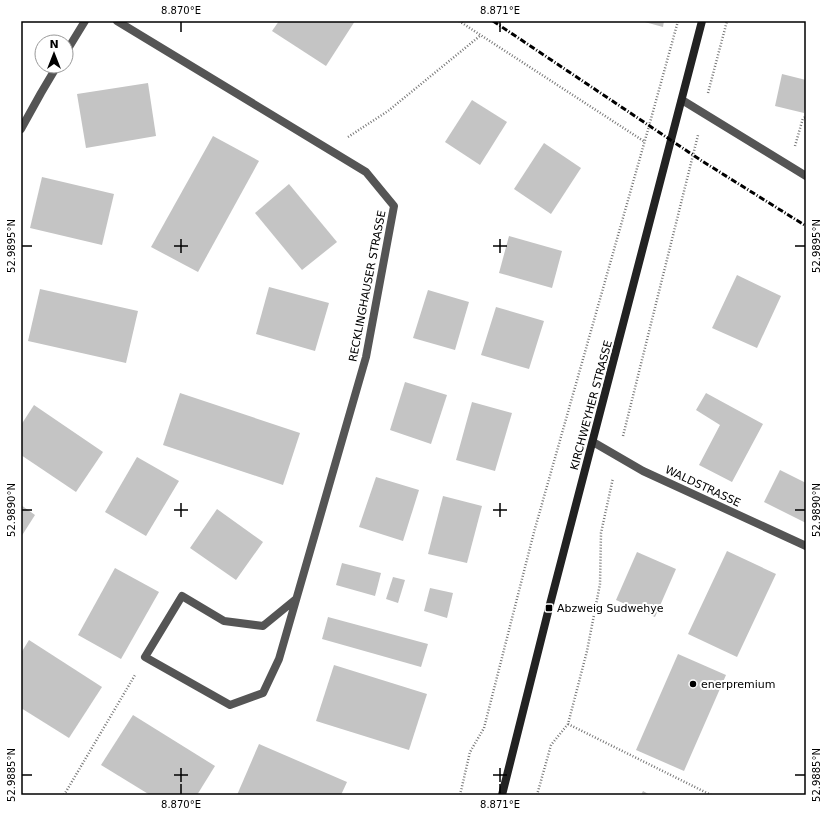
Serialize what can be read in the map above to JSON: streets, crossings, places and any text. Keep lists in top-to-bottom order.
{
  "streets": {
    "main road": ["KIRCHWEYHER STRASSE"],
    "street": ["RECKLINGHAUSER STRASSE", "WALDSTRASSE"]
  },
  "crossings": [
    ["KIRCHWEYHER STRASSE", "WALDSTRASSE"]
  ],
  "places": {
    "transit": ["Abzweig Sudwehye"],
    "other": ["enerpremium"]
  },
  "north": "top",
  "coordinates": [
    "8.870°E",
    "8.871°E",
    "52.9895°N",
    "52.9890°N",
    "52.9885°N"
  ]
}
